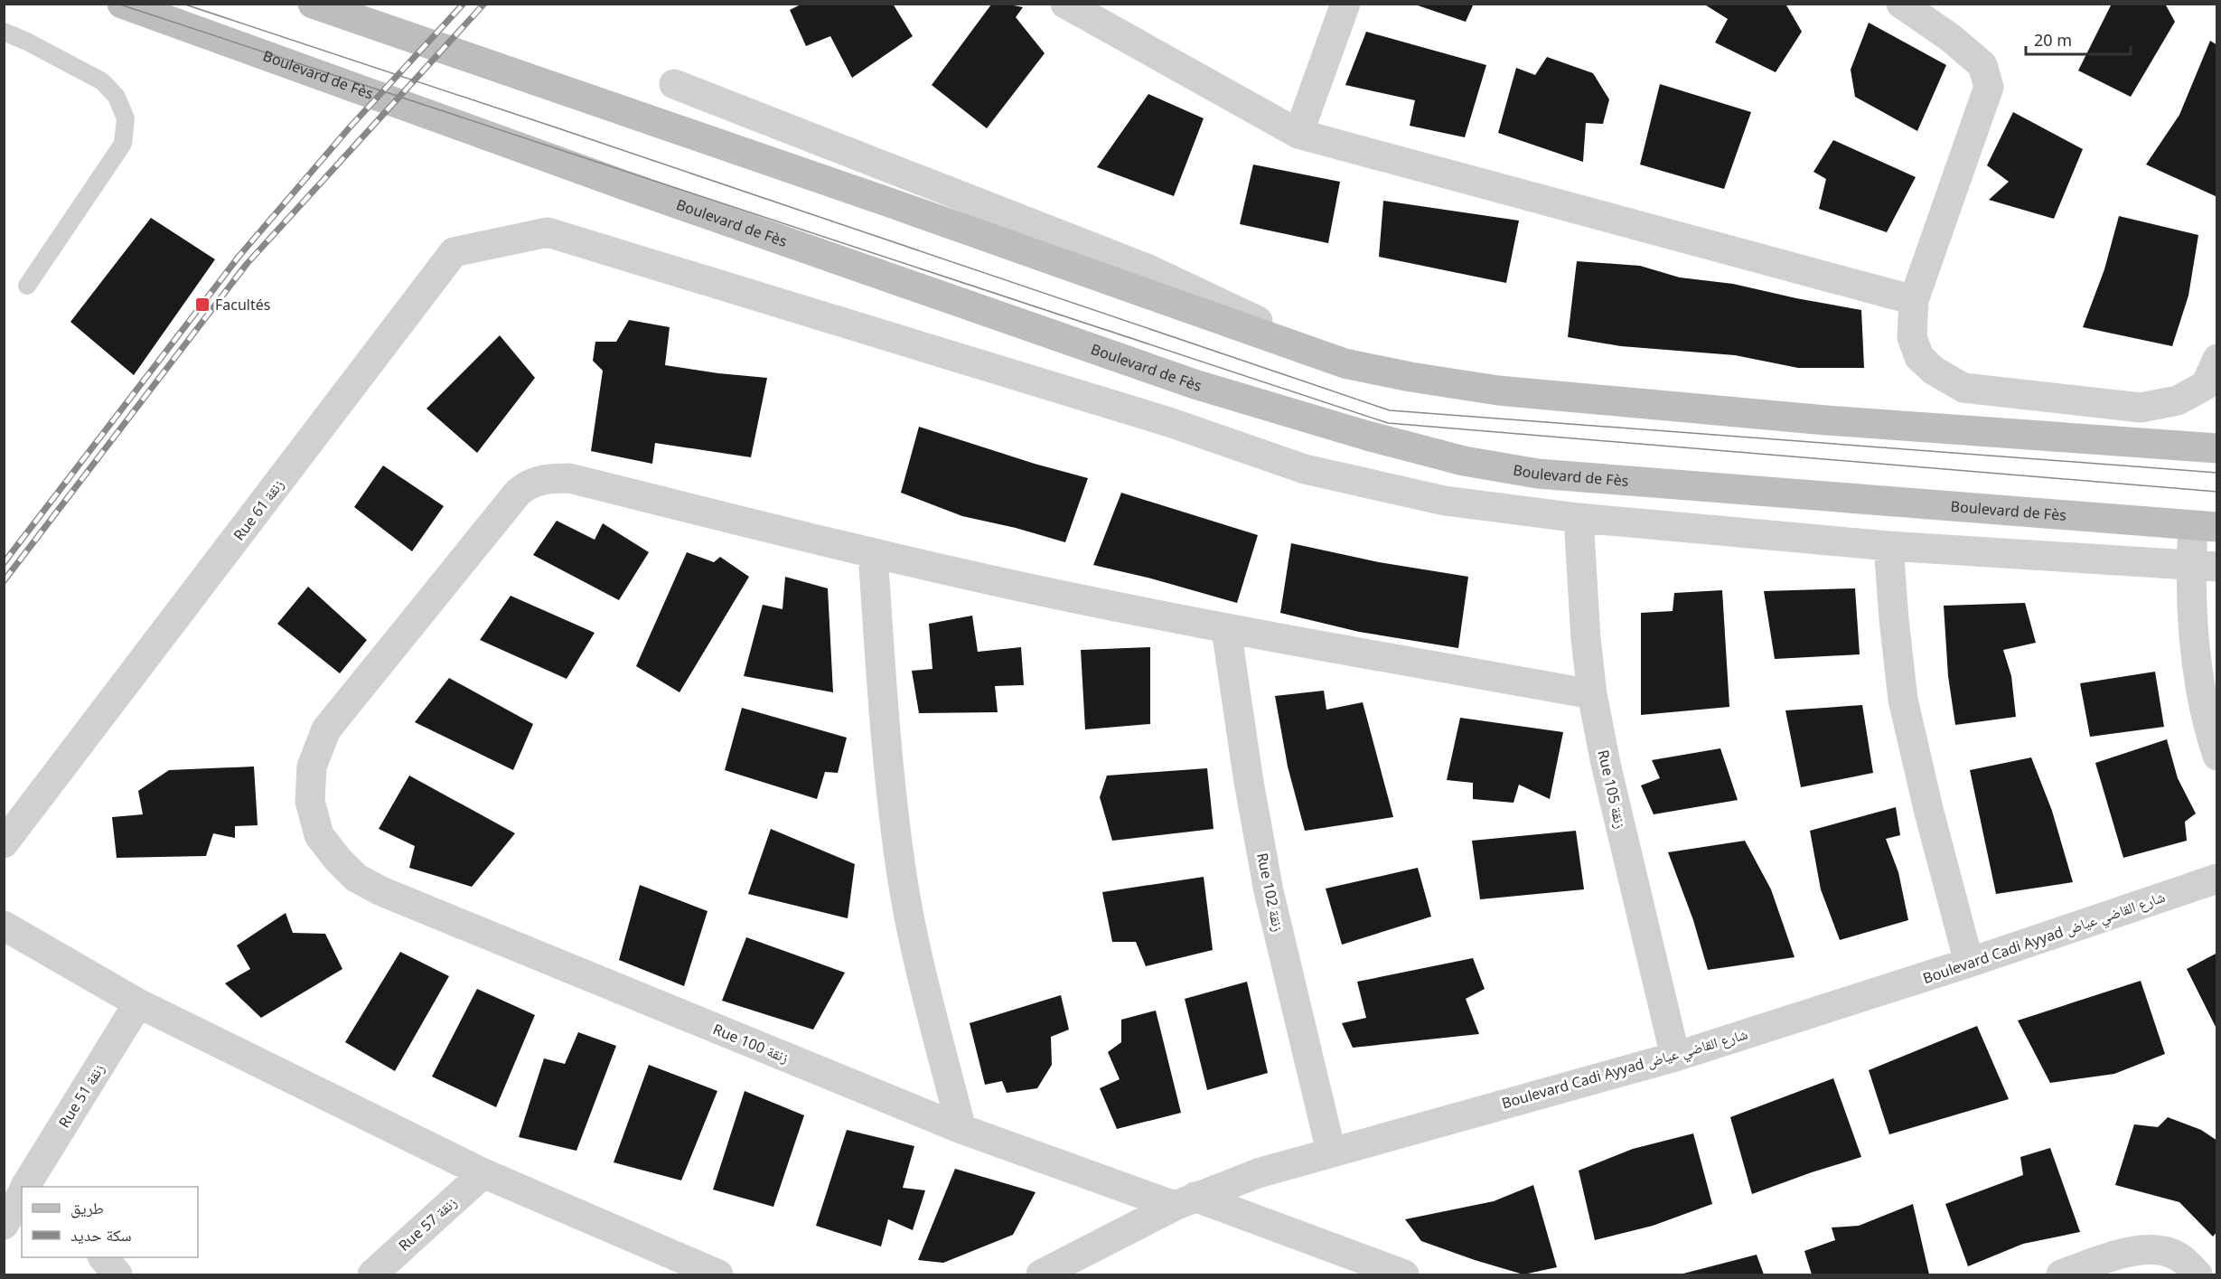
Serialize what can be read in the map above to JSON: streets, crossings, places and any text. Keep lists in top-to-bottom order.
{
  "streets": {
    "street": [
      "Boulevard de Fès",
      "Rue 61 زنقة",
      "Rue 105 زنقة",
      "Rue 102 زنقة",
      "Boulevard Cadi Ayyad شارع القاضي عياض",
      "Rue 100 زنقة",
      "Rue 51 زنقة",
      "Rue 57 زنقة"
    ]
  },
  "crossings": [
    ["Rue 61 زنقة", "Rue 105 زنقة"],
    ["Rue 105 زنقة", "Boulevard Cadi Ayyad شارع القاضي عياض"],
    ["Rue 105 زنقة", "Rue 100 زنقة"],
    ["Rue 102 زنقة", "Boulevard Cadi Ayyad شارع القاضي عياض"],
    ["Rue 102 زنقة", "Rue 100 زنقة"],
    ["Boulevard Cadi Ayyad شارع القاضي عياض", "Rue 100 زنقة"]
  ],
  "places": {
    "transit": ["Facultés"]
  },
  "legend": ["طريق", "سكة حديد"],
  "scale_bar": "20 m"
}
